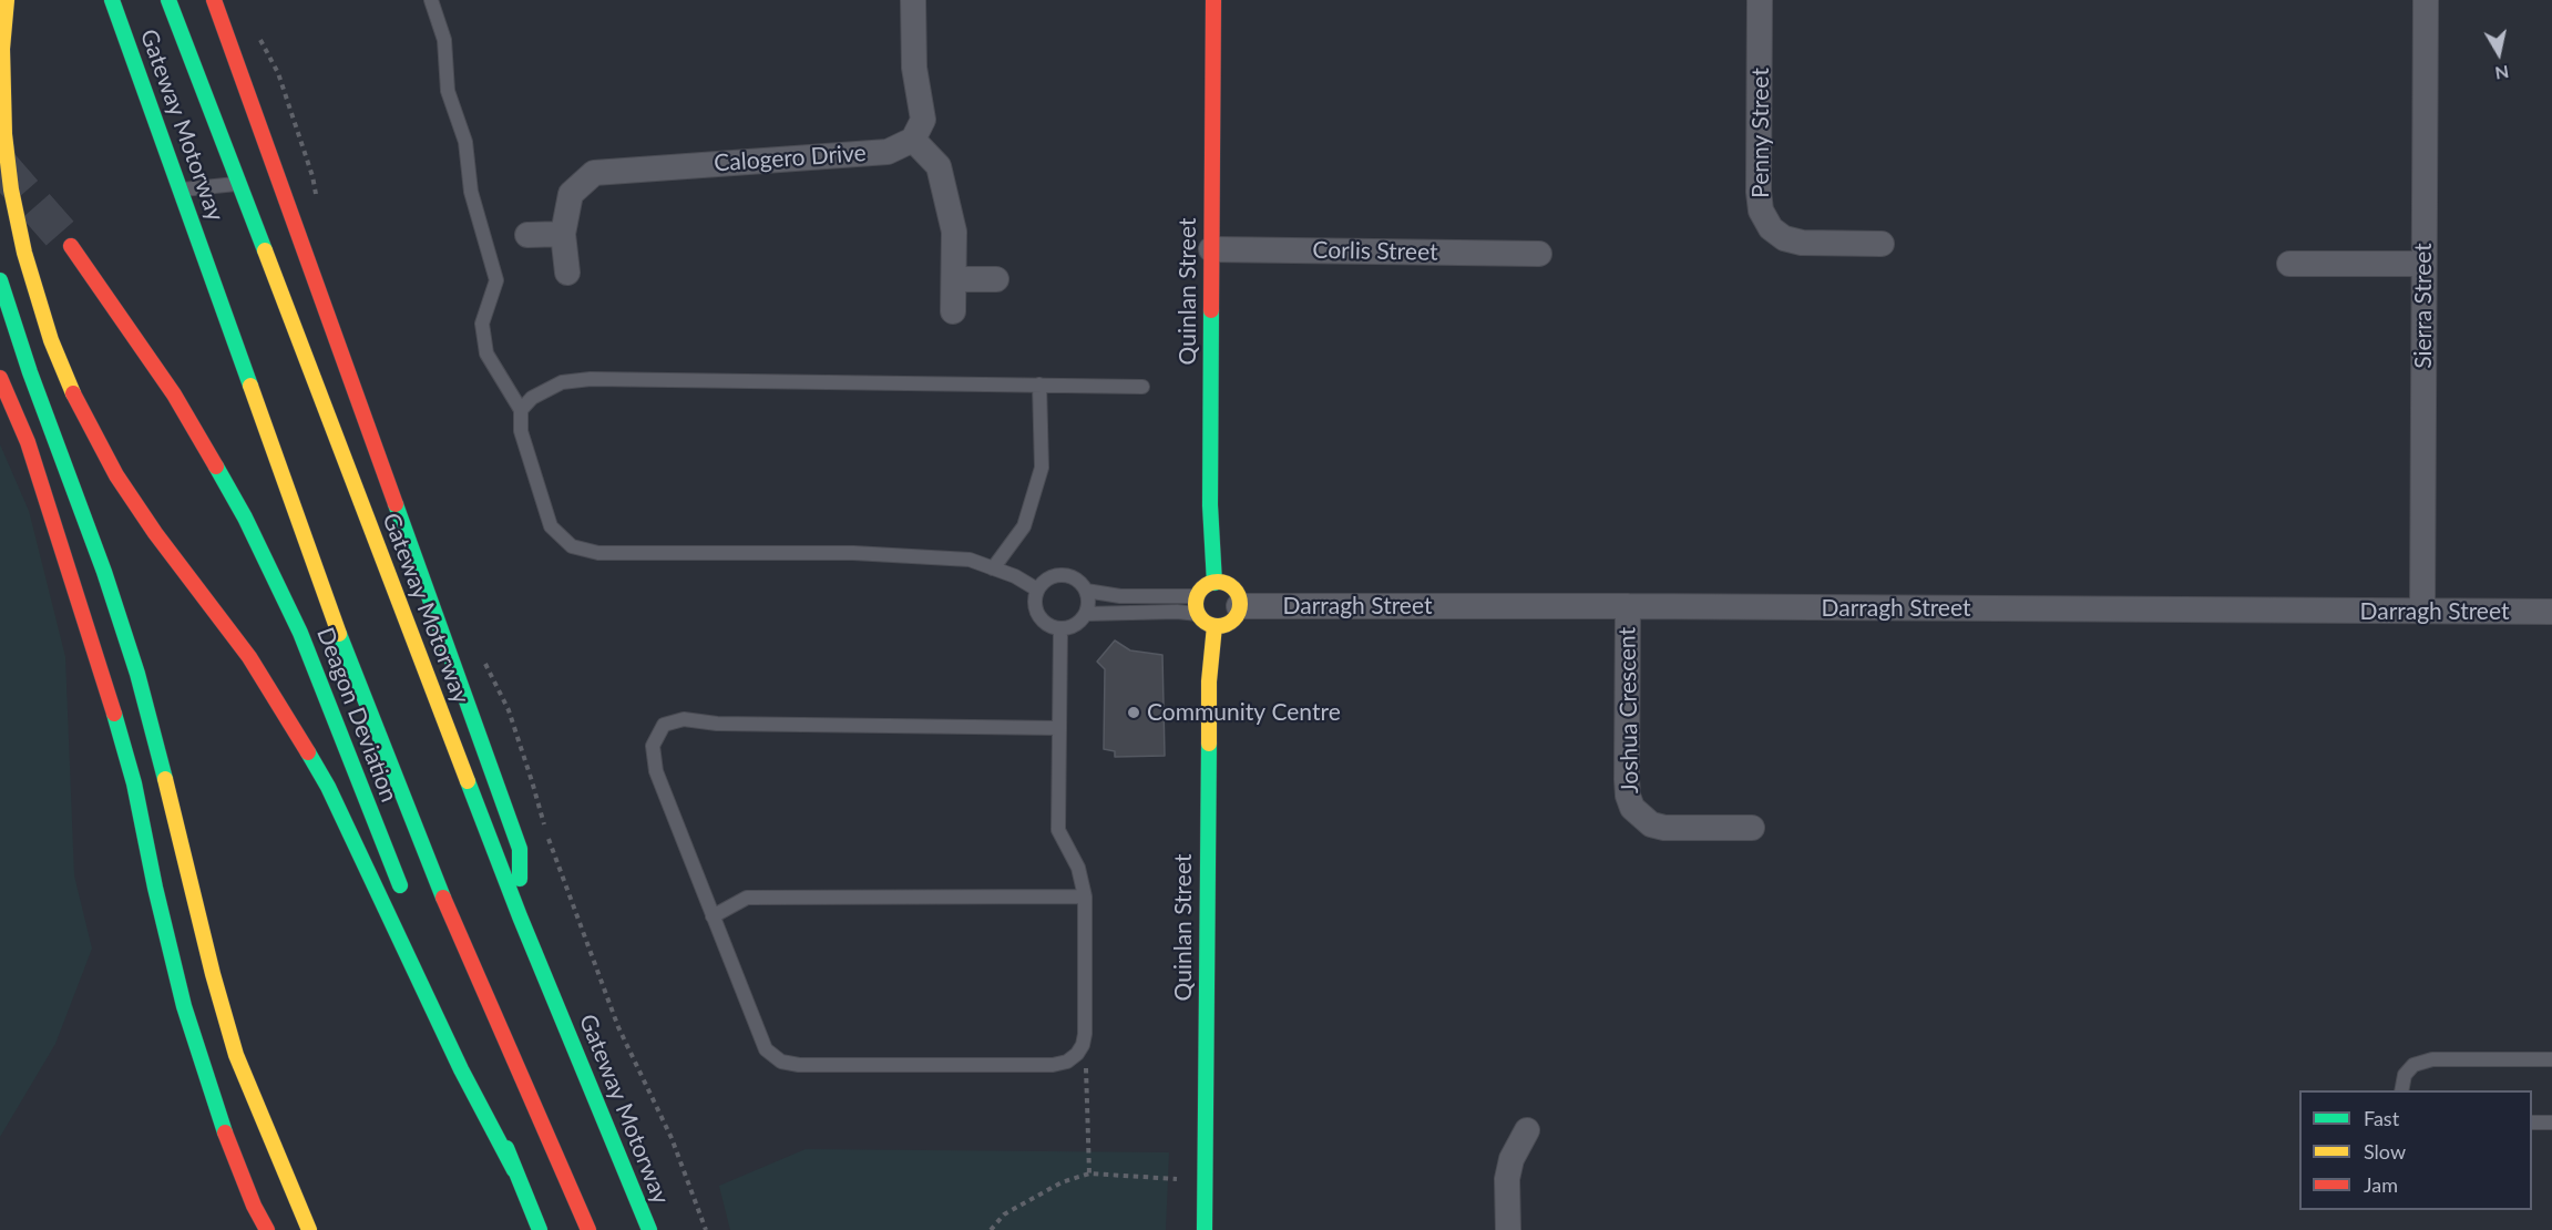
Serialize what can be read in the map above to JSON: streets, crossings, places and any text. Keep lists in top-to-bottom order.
{
  "streets": {
    "main road": ["Gateway Motorway", "Quinlan Street", "Deagon Deviation"],
    "street": [
      "Penny Street",
      "Calogero Drive",
      "Corlis Street",
      "Sierra Street",
      "Darragh Street",
      "Joshua Crescent"
    ]
  },
  "crossings": [
    ["Corlis Street", "Quinlan Street"],
    ["Quinlan Street", "Darragh Street"],
    ["Sierra Street", "Darragh Street"],
    ["Darragh Street", "Joshua Crescent"]
  ],
  "places": ["Community Centre"],
  "legend": ["Fast", "Slow", "Jam"],
  "north": "bottom"
}
